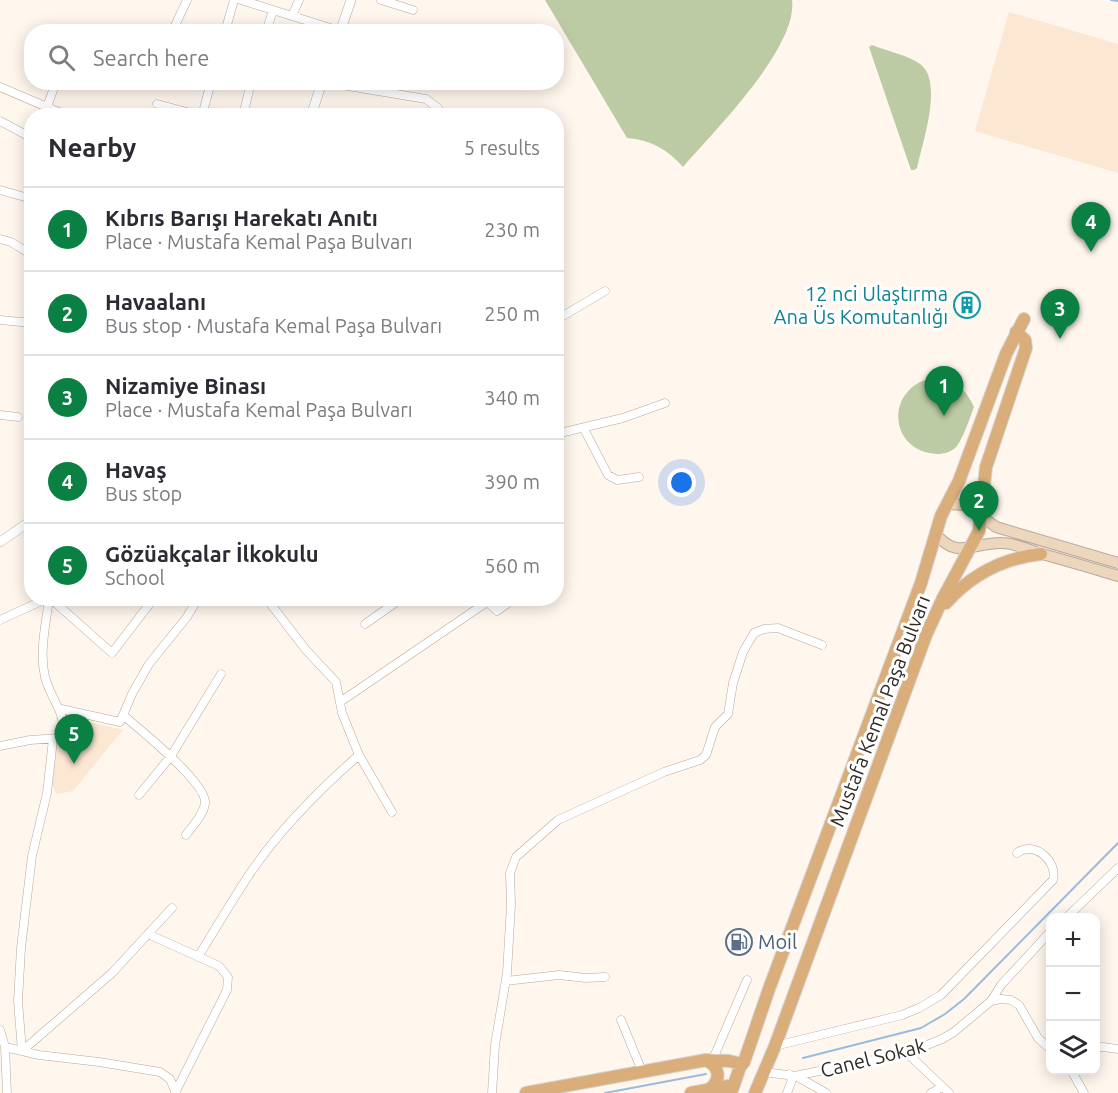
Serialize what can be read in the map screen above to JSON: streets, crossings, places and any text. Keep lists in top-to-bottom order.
{
  "streets": {
    "main road": ["Mustafa Kemal Paşa Bulvarı"],
    "street": ["Canel Sokak"]
  },
  "crossings": [
    ["Mustafa Kemal Paşa Bulvarı", "Canel Sokak"]
  ],
  "places": {
    "building": ["12 nci Ulaştırma Ana Üs Komutanlığı"],
    "fuel station": ["Moil"]
  },
  "page": {
    "search": "Search here",
    "heading": ["Nearby", "5 results"],
    "list": [
      {
        "mark": "1",
        "name": "Kıbrıs Barışı Harekatı Anıtı",
        "note": "Place · Mustafa Kemal Paşa Bulvarı",
        "value": "230 m"
      },
      {
        "mark": "2",
        "name": "Havaalanı",
        "note": "Bus stop · Mustafa Kemal Paşa Bulvarı",
        "value": "250 m"
      },
      {
        "mark": "3",
        "name": "Nizamiye Binası",
        "note": "Place · Mustafa Kemal Paşa Bulvarı",
        "value": "340 m"
      },
      {
        "mark": "4",
        "name": "Havaş",
        "note": "Bus stop",
        "value": "390 m"
      },
      {
        "mark": "5",
        "name": "Gözüakçalar İlkokulu",
        "note": "School",
        "value": "560 m"
      }
    ],
    "pins": [
      "4",
      "3",
      "1",
      "2",
      "5"
    ],
    "map_buttons": ["+", "−"]
  }
}
